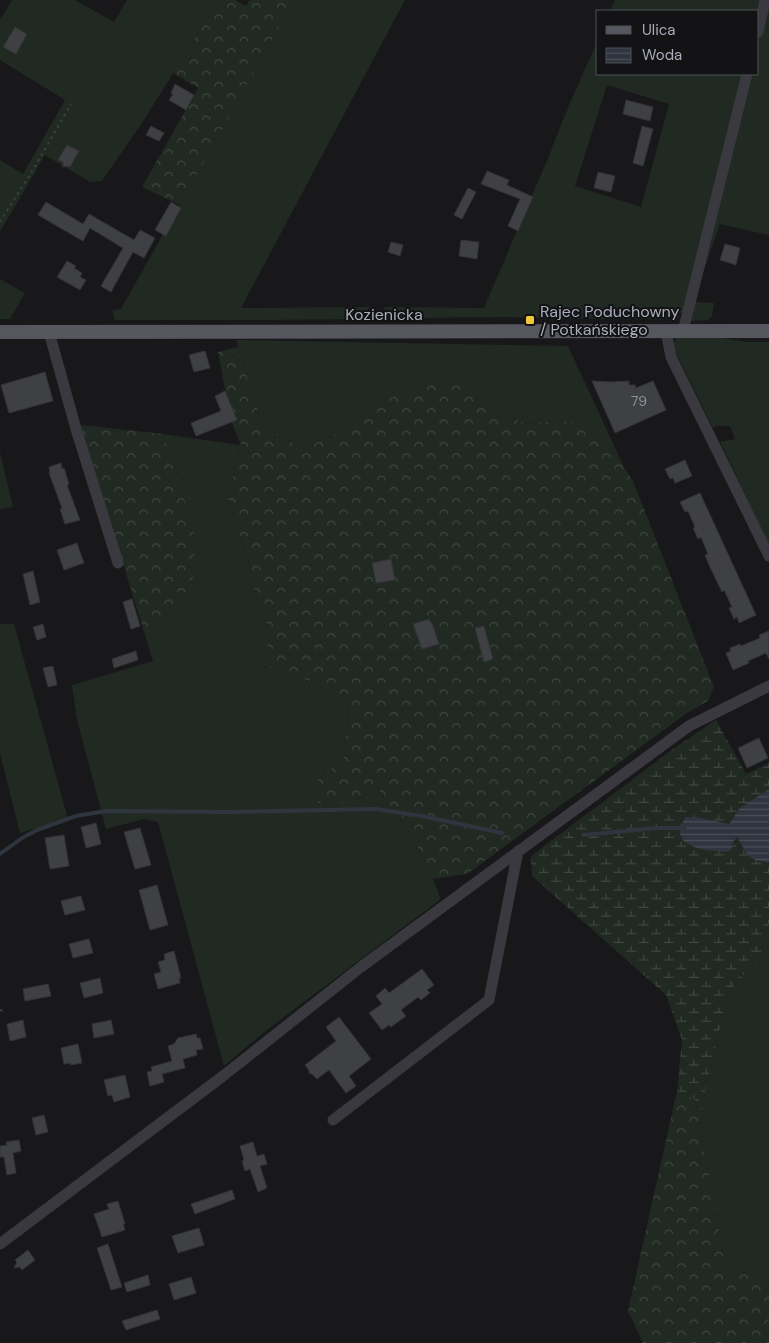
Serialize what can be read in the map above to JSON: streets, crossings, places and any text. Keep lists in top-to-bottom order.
{
  "streets": {
    "main road": ["Kozienicka"]
  },
  "places": {
    "transit": ["Rajec Poduchowny / Potkańskiego"]
  },
  "house_numbers": ["79"],
  "legend": ["Ulica", "Woda"]
}
